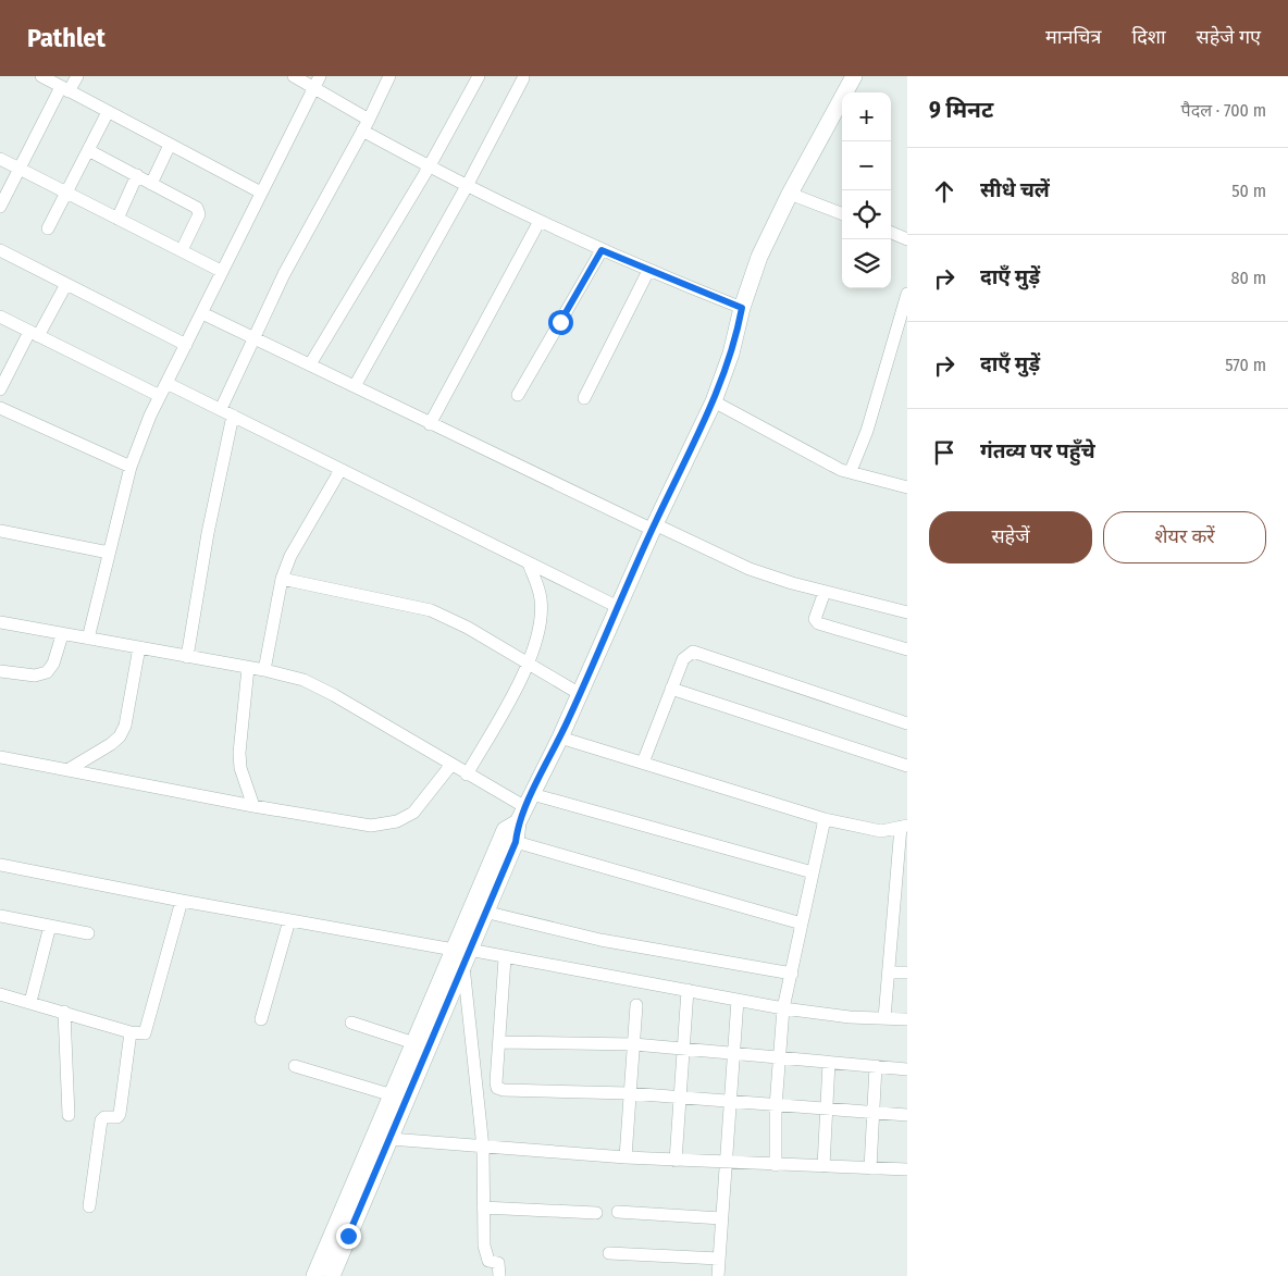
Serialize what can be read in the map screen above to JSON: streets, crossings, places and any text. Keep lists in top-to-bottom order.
{
  "page": {
    "header": "Pathlet",
    "nav": ["मानचित्र", "दिशा", "सहेजे गए"],
    "heading": ["9 मिनट", "पैदल · 700 m"],
    "map_buttons": ["+", "−"],
    "list": [
      ["सीधे चलें", "50 m"],
      ["दाएँ मुड़ें", "80 m"],
      ["दाएँ मुड़ें", "570 m"],
      "गंतव्य पर पहुँचे"
    ],
    "buttons": ["सहेजें", "शेयर करें"]
  }
}
